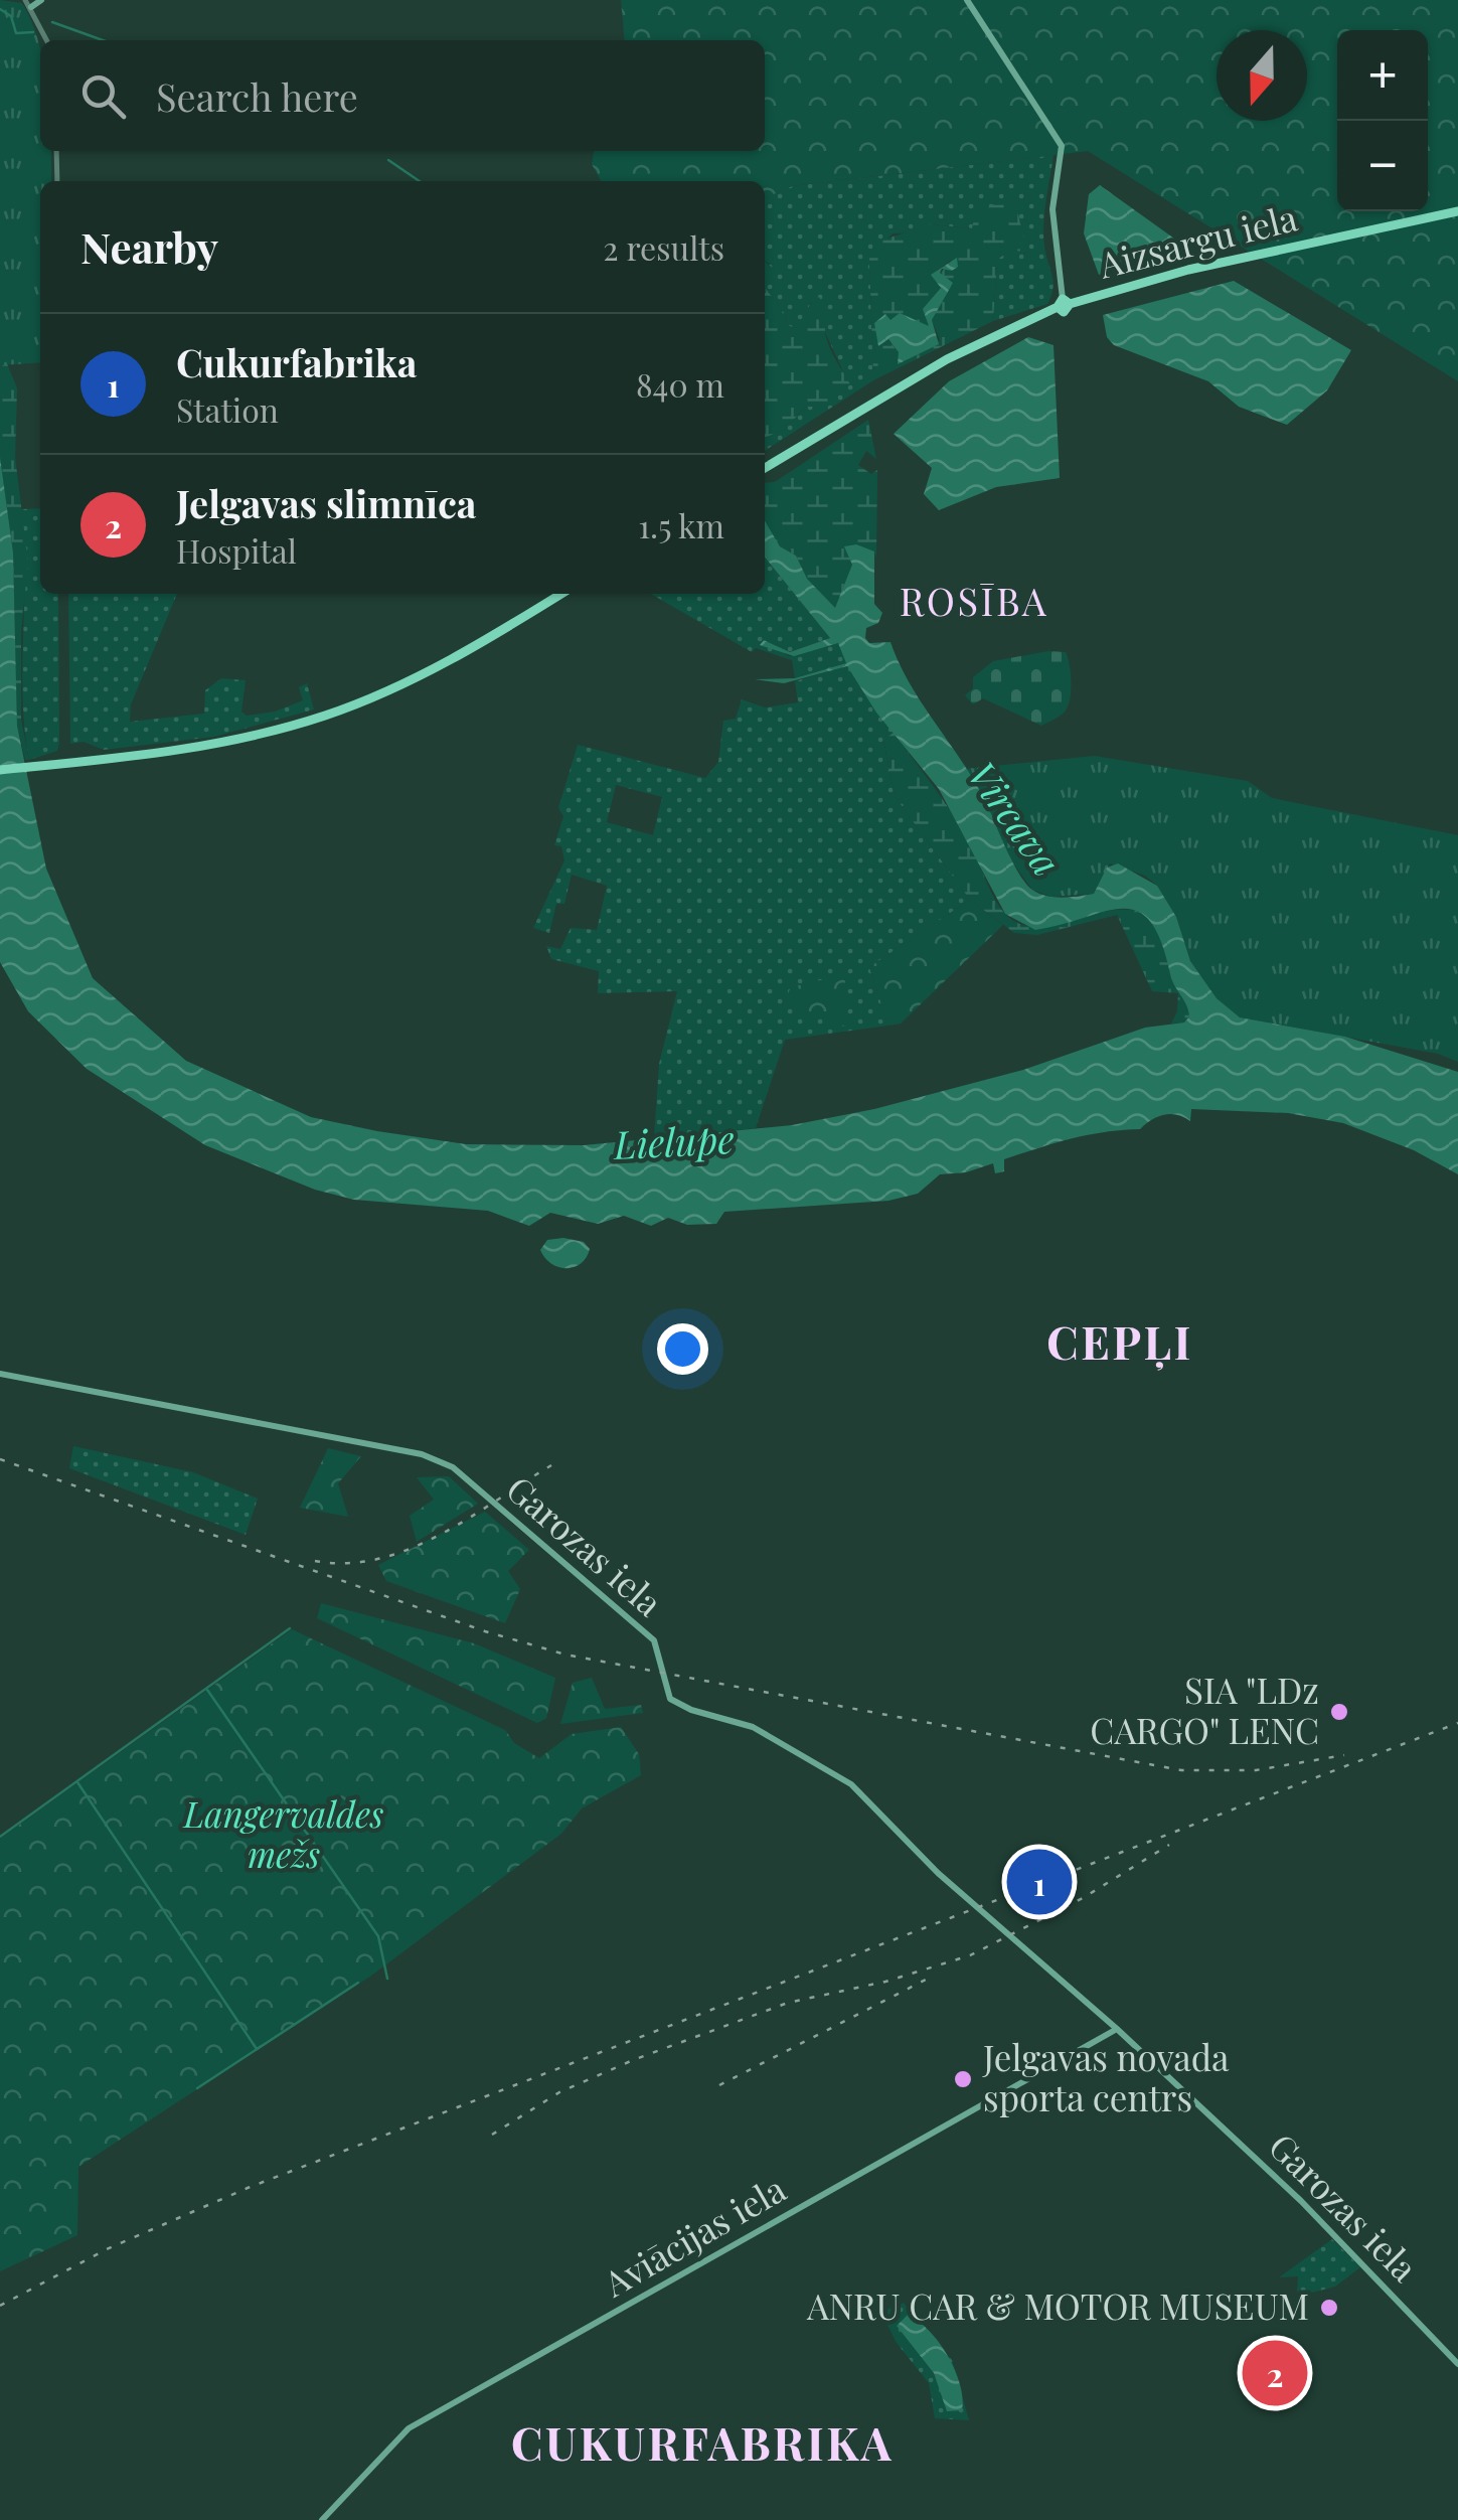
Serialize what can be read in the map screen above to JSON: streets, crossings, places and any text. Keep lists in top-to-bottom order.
{
  "streets": {
    "highway": ["Aizsargu iela"],
    "main road": ["Garozas iela", "Aviācijas iela"]
  },
  "crossings": [
    ["Garozas iela", "Aviācijas iela"]
  ],
  "districts": ["ROSĪBA", "CEPĻI", "CUKURFABRIKA"],
  "water": ["Vircava", "Lielupe"],
  "parks": ["Langervaldes mežs"],
  "places": ["SIA \"LDz CARGO\" LENC", "Jelgavas novada sporta centrs", "ANRU CAR & MOTOR MUSEUM"],
  "north": "bottom",
  "page": {
    "map_buttons": ["+", "−"],
    "search": "Search here",
    "heading": ["Nearby", "2 results"],
    "list": [
      {
        "mark": "1",
        "name": "Cukurfabrika",
        "note": "Station",
        "value": "840 m"
      },
      {
        "mark": "2",
        "name": "Jelgavas slimnīca",
        "note": "Hospital",
        "value": "1.5 km"
      }
    ],
    "pins": ["1", "2"]
  }
}
